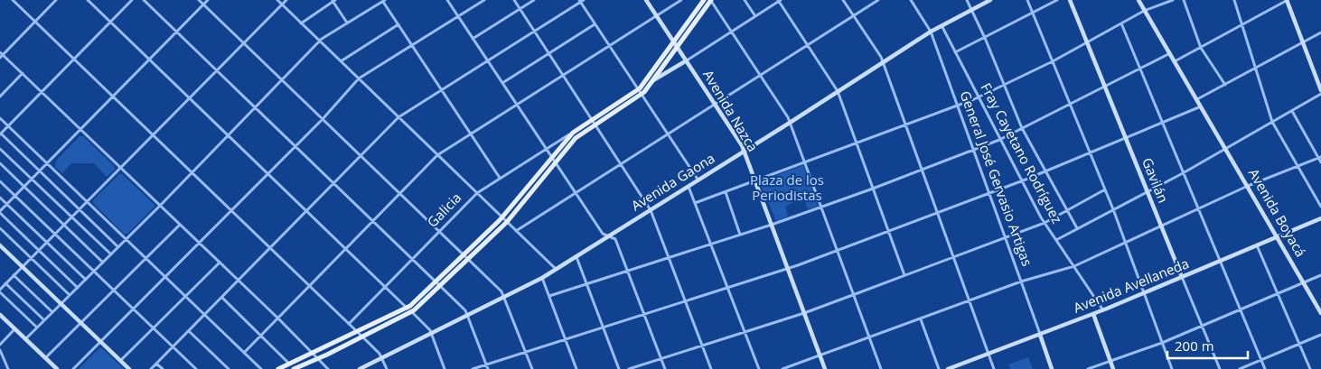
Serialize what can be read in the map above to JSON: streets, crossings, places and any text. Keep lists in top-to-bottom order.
{
  "streets": {
    "main road": [
      "Avenida Nazca",
      "General José Gervasio Artigas",
      "Gavilán",
      "Avenida Gaona",
      "Avenida Boyacá",
      "Avenida Avellaneda"
    ],
    "street": ["Fray Cayetano Rodríguez", "Galicia"]
  },
  "crossings": [
    ["Avenida Nazca", "Avenida Gaona"],
    ["Fray Cayetano Rodríguez", "Avenida Gaona"],
    ["Fray Cayetano Rodríguez", "Avenida Avellaneda"],
    ["General José Gervasio Artigas", "Avenida Gaona"],
    ["General José Gervasio Artigas", "Avenida Avellaneda"],
    ["Gavilán", "Avenida Avellaneda"],
    ["Avenida Boyacá", "Avenida Avellaneda"]
  ],
  "parks": ["Plaza de los Periodistas"],
  "scale_bar": "200 m"
}
